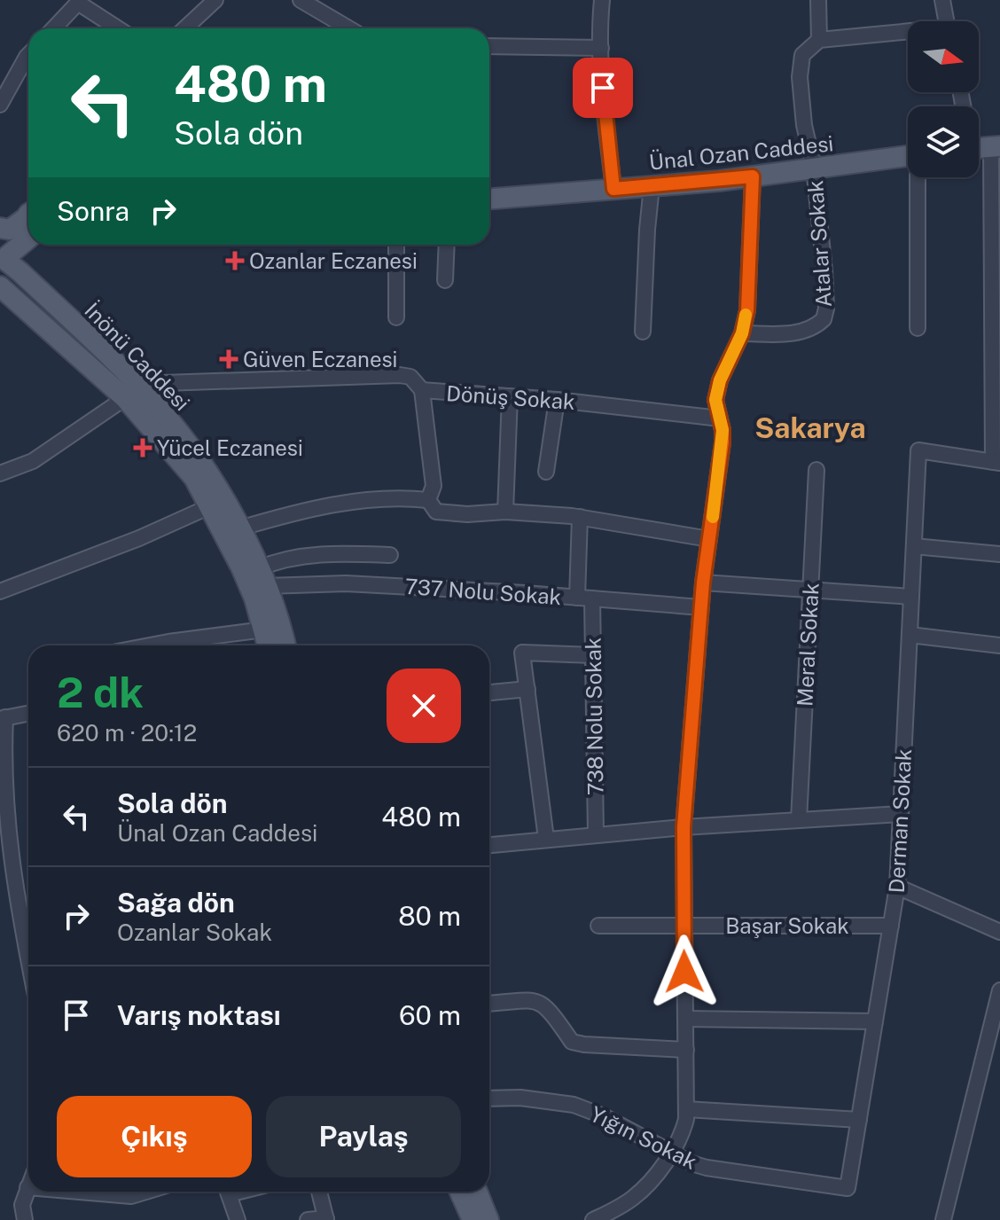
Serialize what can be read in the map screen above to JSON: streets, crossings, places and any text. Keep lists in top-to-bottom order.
{
  "streets": {
    "main road": ["Ünal Ozan Caddesi", "İnönü Caddesi"],
    "street": [
      "Atalar Sokak",
      "Dönüş Sokak",
      "737 Nolu Sokak",
      "Meral Sokak",
      "738 Nolu Sokak",
      "Derman Sokak",
      "Başar Sokak",
      "Yığın Sokak"
    ]
  },
  "crossings": [
    ["Ünal Ozan Caddesi", "Atalar Sokak"],
    ["İnönü Caddesi", "Dönüş Sokak"],
    ["İnönü Caddesi", "737 Nolu Sokak"],
    ["737 Nolu Sokak", "738 Nolu Sokak"],
    ["Derman Sokak", "Başar Sokak"],
    ["Derman Sokak", "Yığın Sokak"]
  ],
  "districts": ["Sakarya"],
  "places": {
    "health": ["Ozanlar Eczanesi", "Güven Eczanesi", "Yücel Eczanesi"]
  },
  "north": "right",
  "page": {
    "turn": ["480 m", "Sola dön"],
    "then": "Sonra",
    "heading": ["2 dk", "620 m · 20:12"],
    "list": [
      {
        "name": "Sola dön",
        "note": "Ünal Ozan Caddesi",
        "value": "480 m"
      },
      {
        "name": "Sağa dön",
        "note": "Ozanlar Sokak",
        "value": "80 m"
      },
      {
        "name": "Varış noktası",
        "value": "60 m"
      }
    ],
    "buttons": ["Çıkış", "Paylaş"]
  }
}
